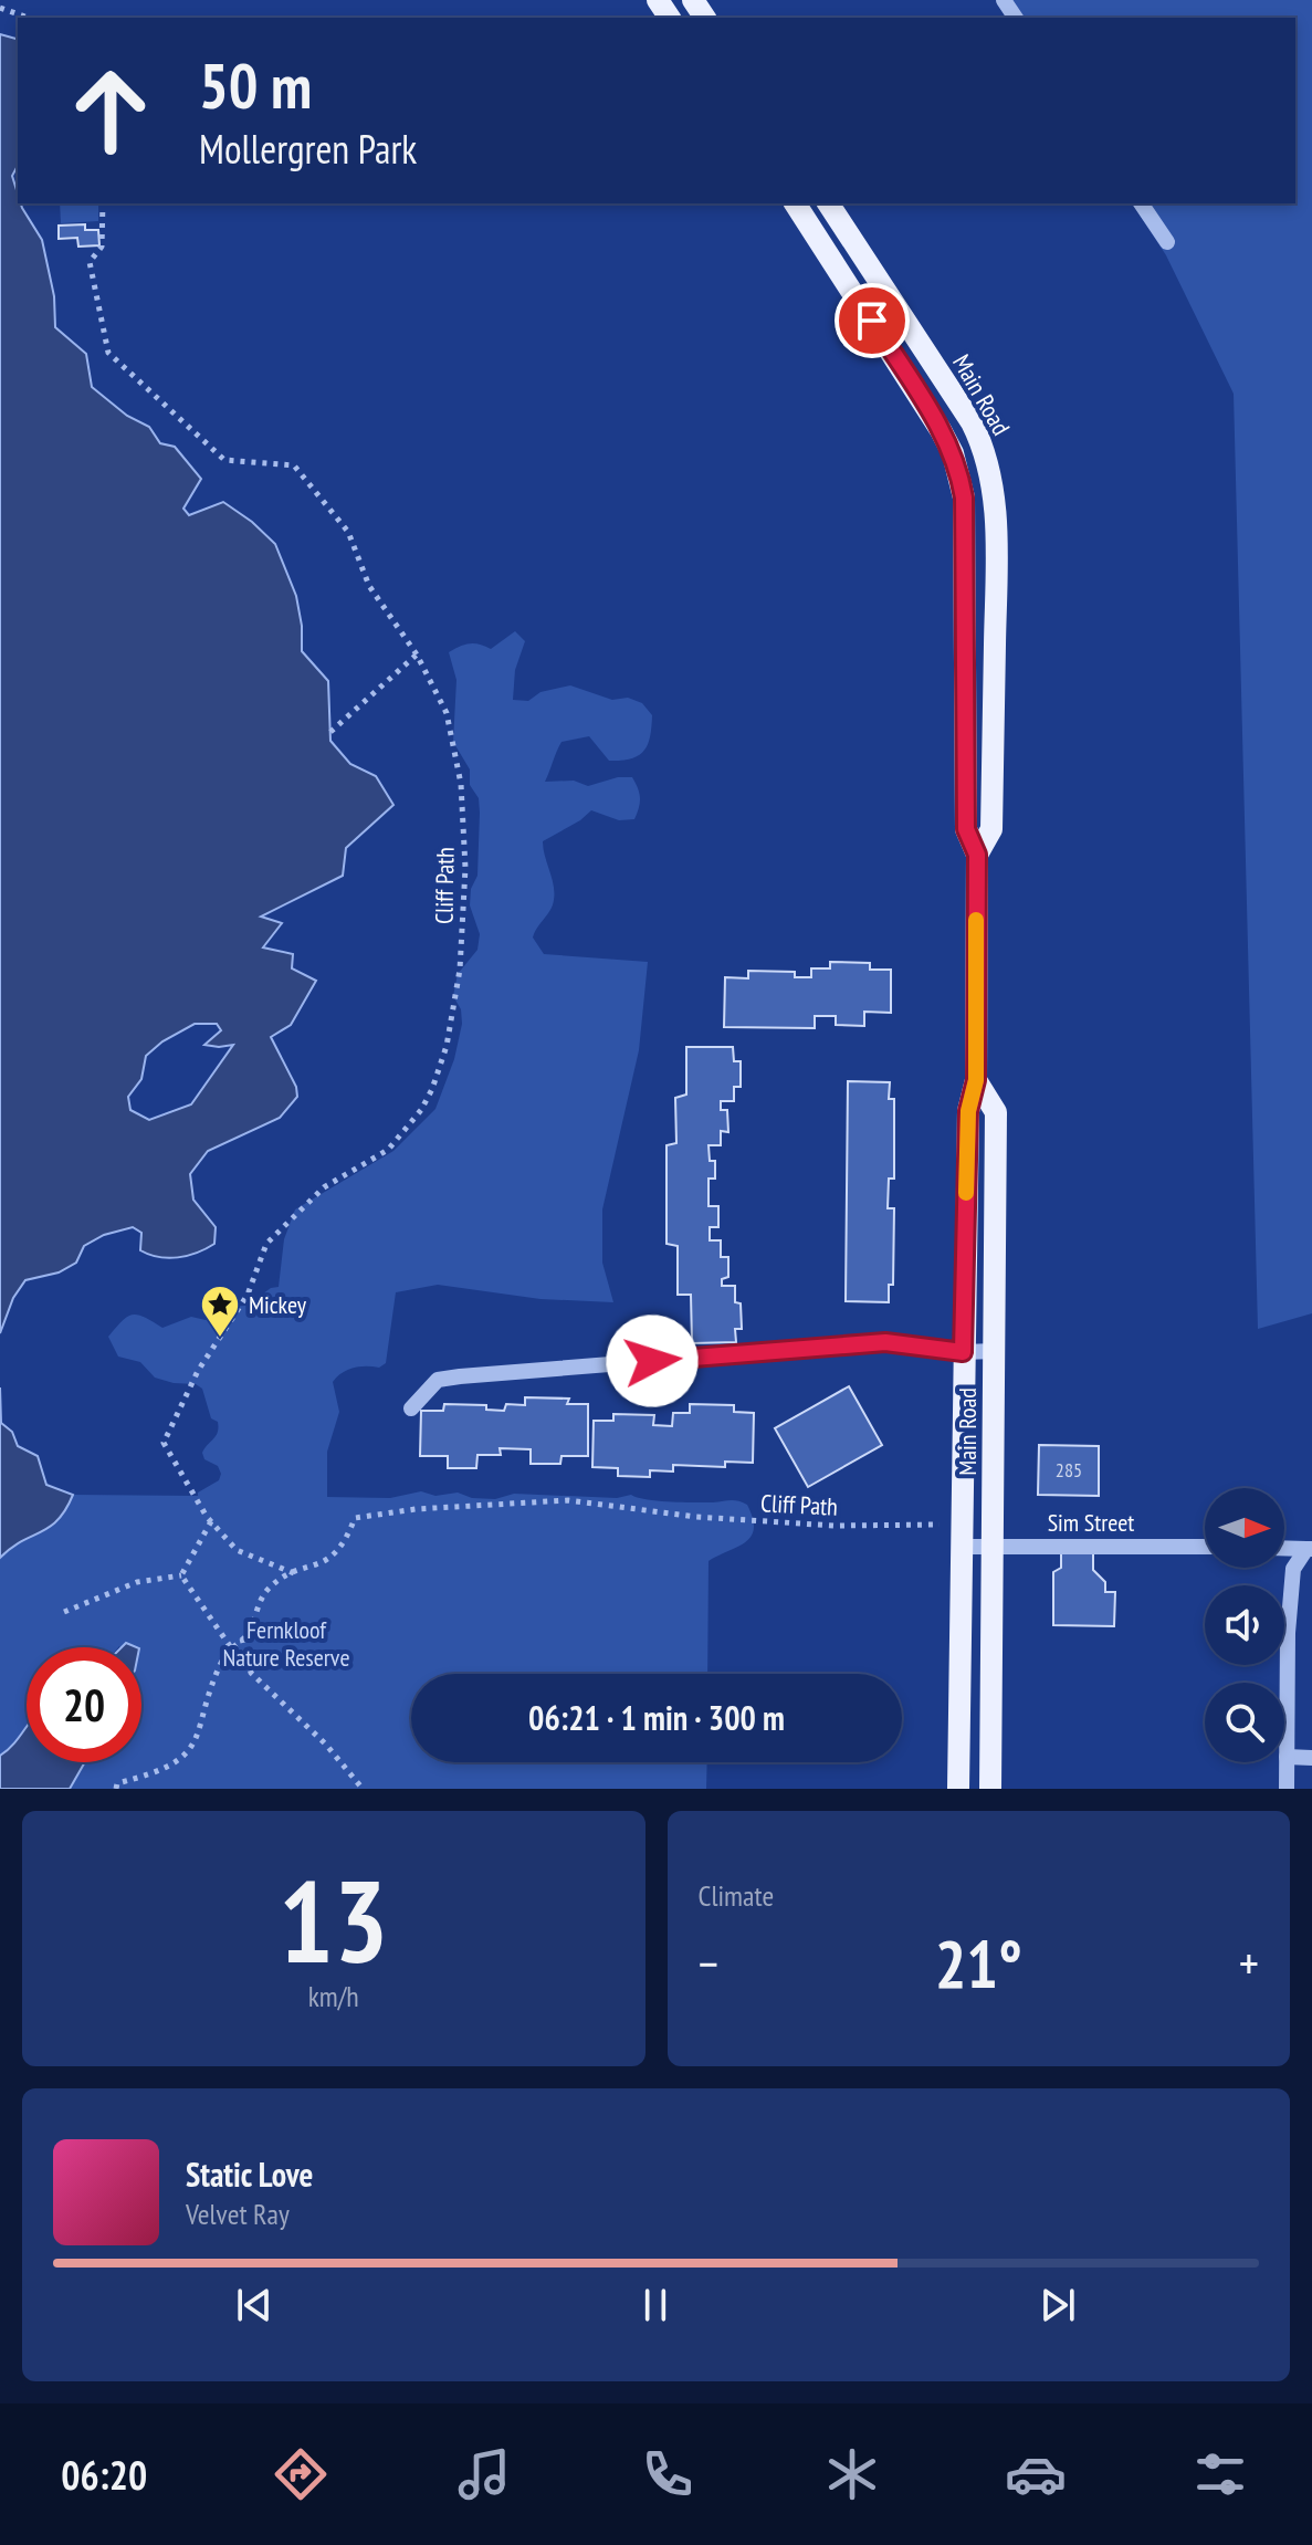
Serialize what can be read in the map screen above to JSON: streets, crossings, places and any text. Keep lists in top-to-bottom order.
{
  "streets": {
    "main road": ["Main Road"],
    "street": ["Sim Street"],
    "path": ["Cliff Path"]
  },
  "crossings": [
    ["Main Road", "Cliff Path"],
    ["Main Road", "Sim Street"],
    ["Cliff Path", "Sim Street"]
  ],
  "parks": ["Fernkloof Nature Reserve"],
  "places": {
    "place": ["Mickey"]
  },
  "house_numbers": ["285"],
  "north": "right",
  "page": {
    "turn": ["50 m", "Mollergren Park"],
    "limit": "20",
    "trip": "06:21 · 1 min · 300 m",
    "tile": [
      ["13", "km/h"],
      "Climate"
    ],
    "heat": ["−", "21°", "+"],
    "song": ["Static Love", "Velvet Ray"],
    "tabs": "06:20"
  }
}
